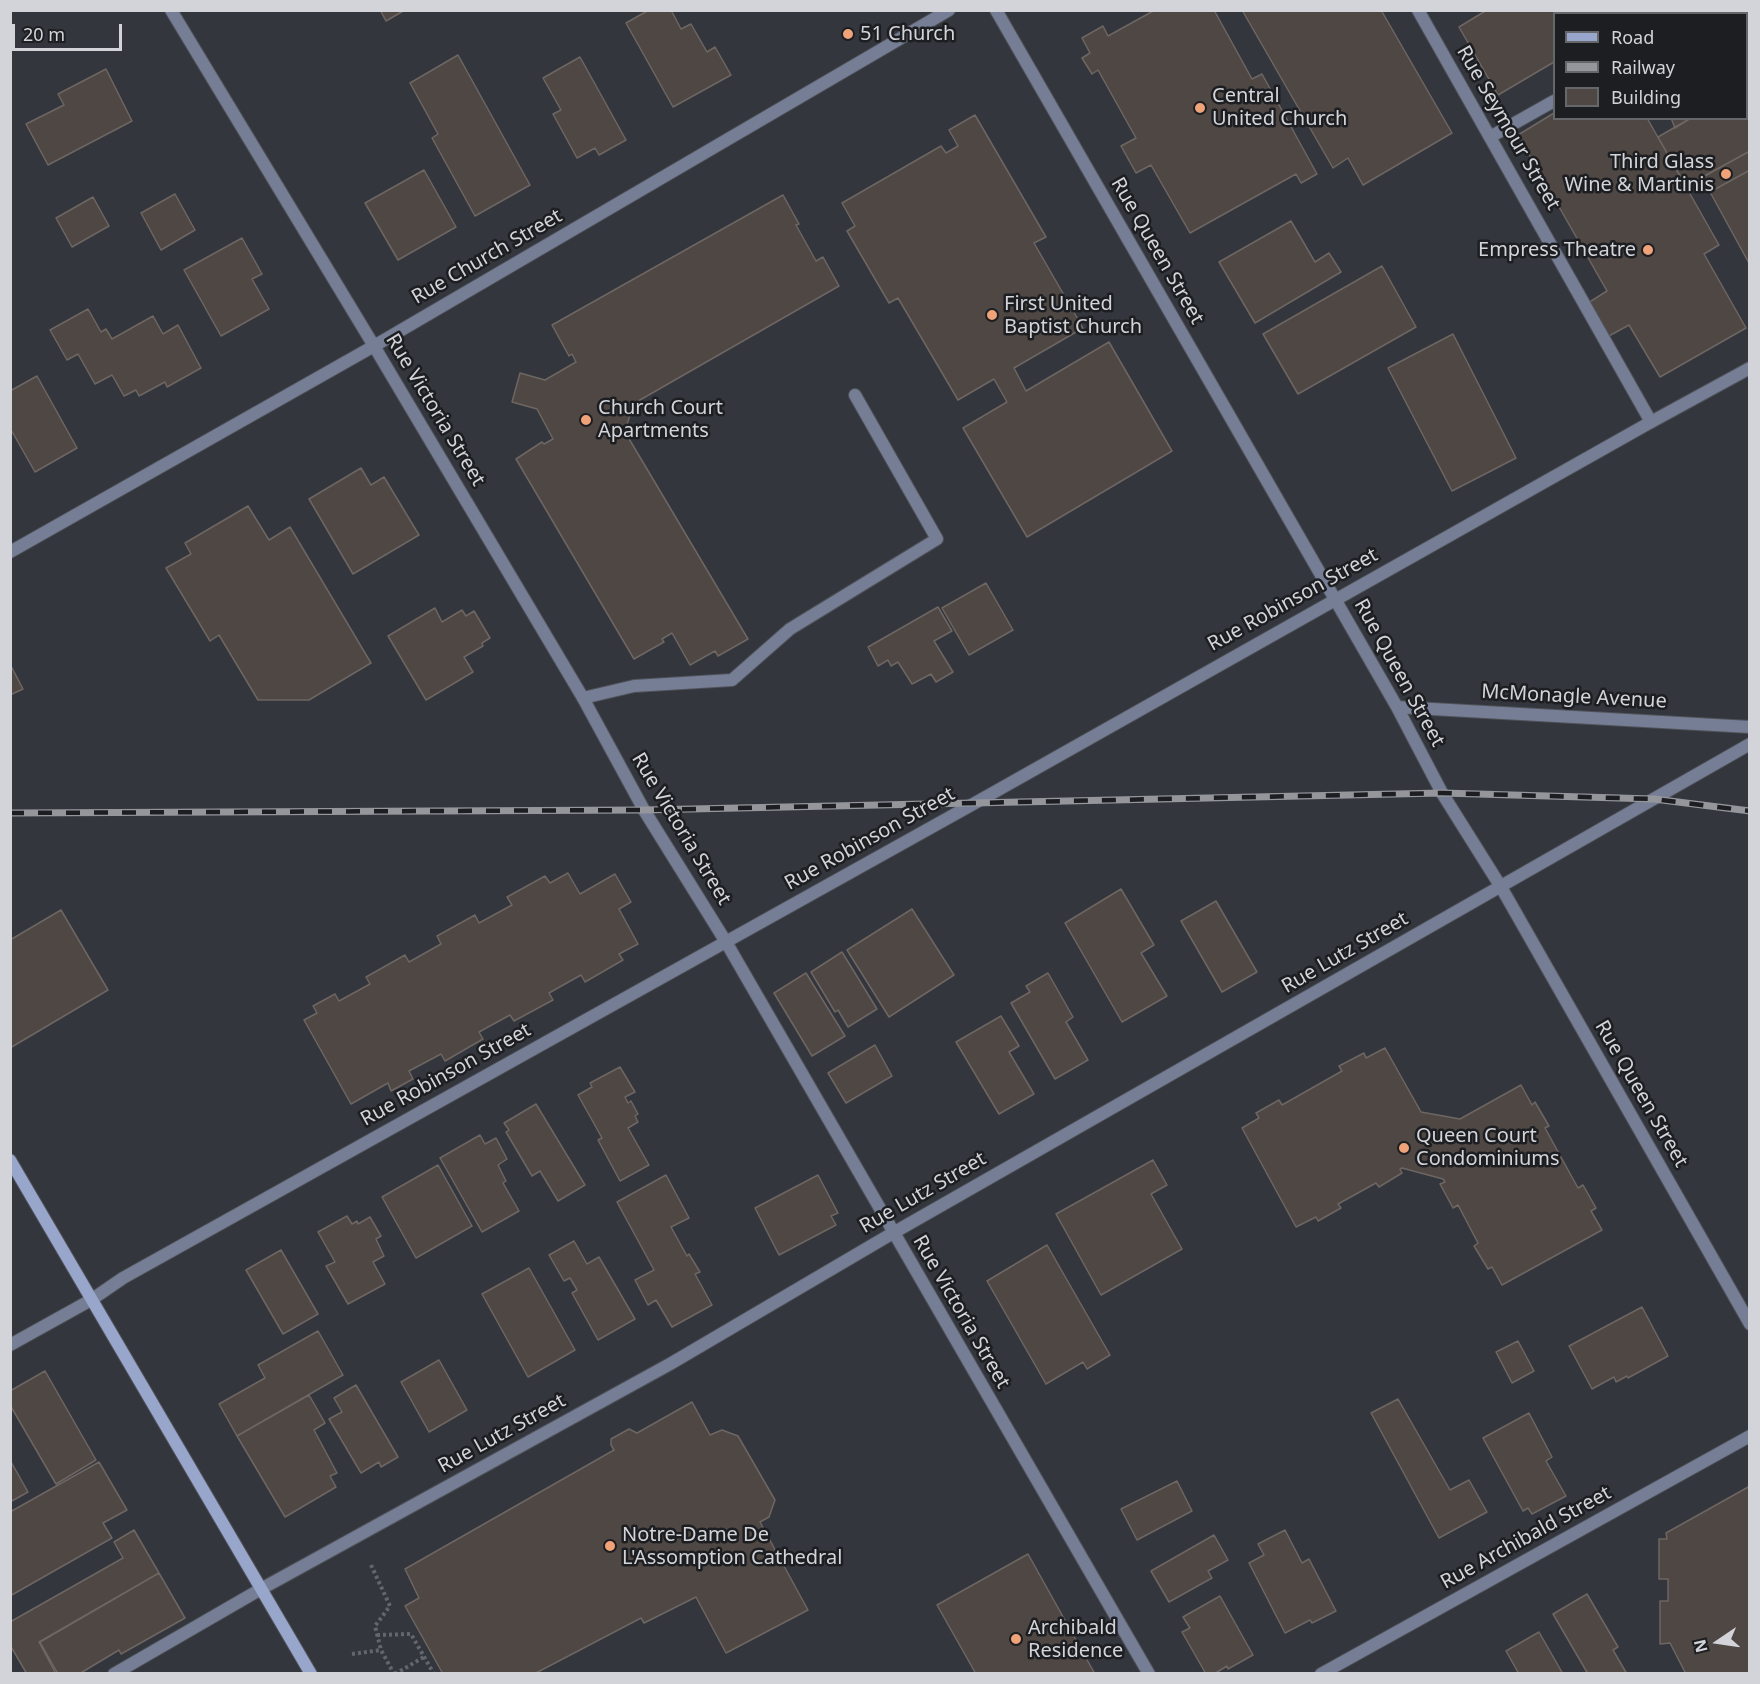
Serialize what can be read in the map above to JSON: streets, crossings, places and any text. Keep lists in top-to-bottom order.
{
  "streets": {
    "street": [
      "Rue Seymour Street",
      "Rue Queen Street",
      "Rue Church Street",
      "Rue Victoria Street",
      "Rue Robinson Street",
      "McMonagle Avenue",
      "Rue Lutz Street",
      "Rue Archibald Street"
    ]
  },
  "crossings": [
    ["Rue Seymour Street", "Rue Robinson Street"],
    ["Rue Queen Street", "Rue Robinson Street"],
    ["Rue Queen Street", "McMonagle Avenue"],
    ["Rue Queen Street", "Rue Lutz Street"],
    ["Rue Church Street", "Rue Victoria Street"],
    ["Rue Victoria Street", "Rue Robinson Street"],
    ["Rue Victoria Street", "Rue Lutz Street"]
  ],
  "places": [
    "51 Church",
    "Central United Church",
    "Third Glass Wine & Martinis",
    "Empress Theatre",
    "First United Baptist Church",
    "Church Court Apartments",
    "Queen Court Condominiums",
    "Notre-Dame De L'Assomption Cathedral",
    "Archibald Residence"
  ],
  "legend": ["Road", "Railway", "Building"],
  "scale_bar": "20 m",
  "north": "left"
}
